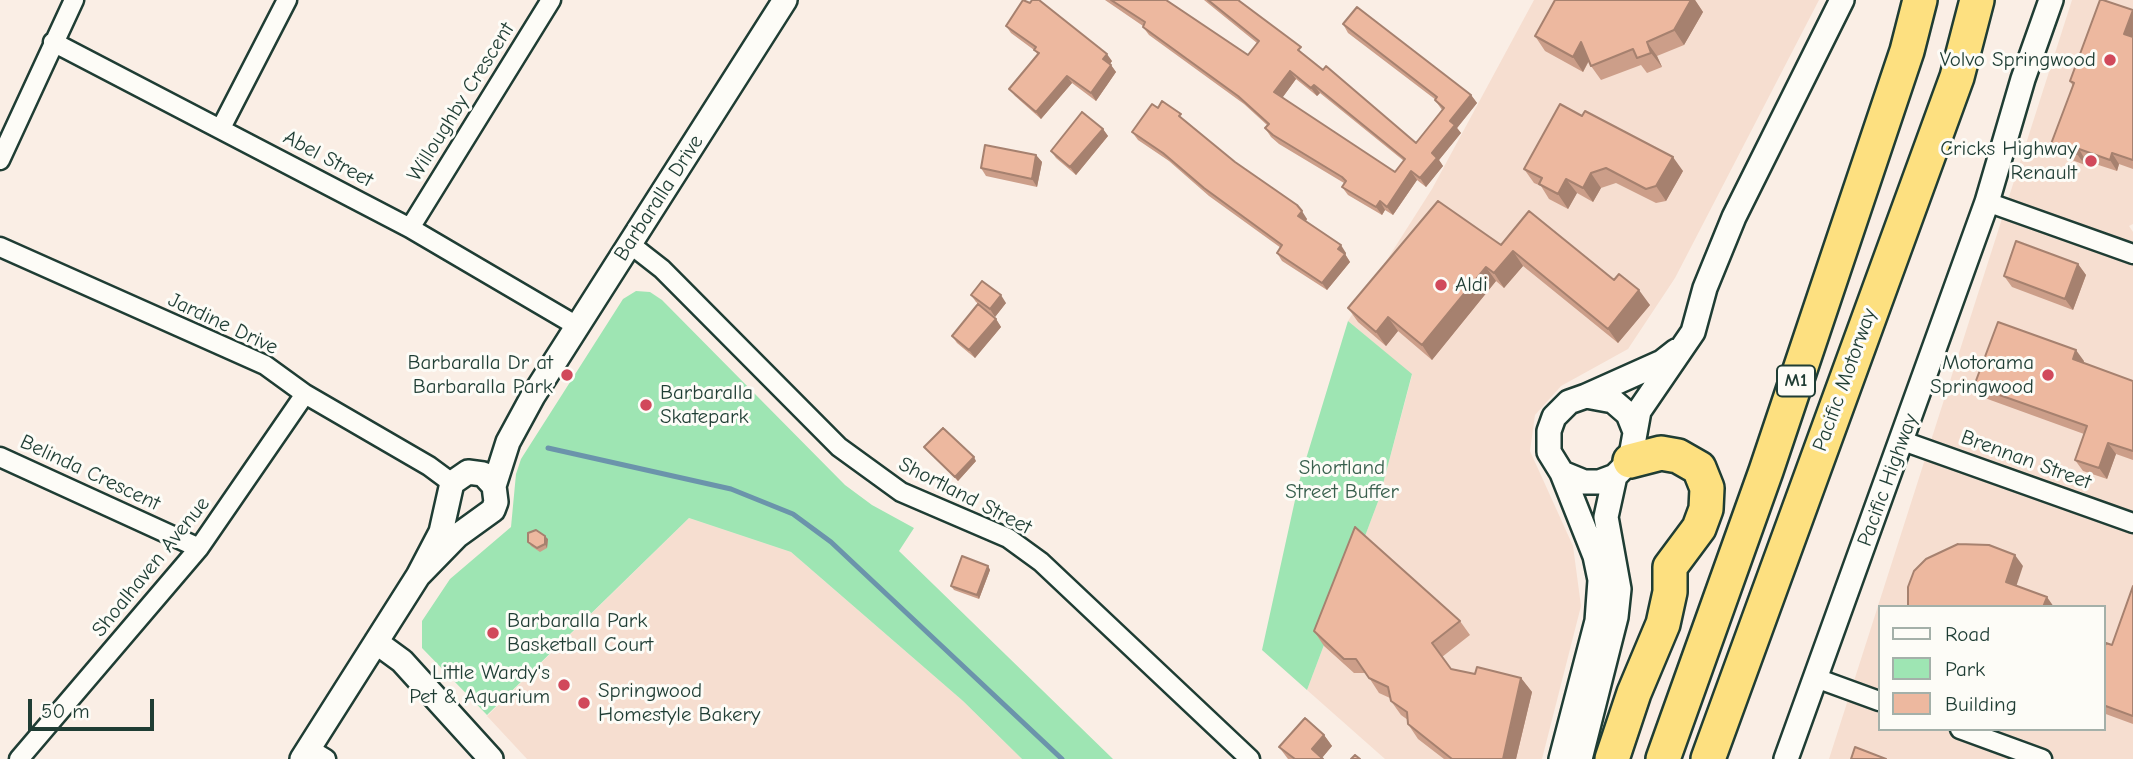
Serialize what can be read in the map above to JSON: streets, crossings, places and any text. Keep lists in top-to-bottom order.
{
  "streets": {
    "highway": ["Pacific Motorway", "M1"],
    "street": [
      "Willoughby Crescent",
      "Abel Street",
      "Barbaralla Drive",
      "Jardine Drive",
      "Brennan Street",
      "Belinda Crescent",
      "Pacific Highway",
      "Shortland Street",
      "Shoalhaven Avenue"
    ]
  },
  "crossings": [
    ["Willoughby Crescent", "Abel Street"],
    ["Abel Street", "Barbaralla Drive"],
    ["Barbaralla Drive", "Jardine Drive"],
    ["Barbaralla Drive", "Shortland Street"],
    ["Jardine Drive", "Shoalhaven Avenue"],
    ["Brennan Street", "Pacific Highway"],
    ["Belinda Crescent", "Shoalhaven Avenue"]
  ],
  "parks": ["Shortland Street Buffer"],
  "places": [
    "Volvo Springwood",
    "Cricks Highway Renault",
    "Aldi",
    "Barbaralla Dr at Barbaralla Park",
    "Motorama Springwood",
    "Barbaralla Skatepark",
    "Barbaralla Park Basketball Court",
    "Little Wardy's Pet & Aquarium",
    "Springwood Homestyle Bakery"
  ],
  "legend": ["Road", "Park", "Building"],
  "scale_bar": "50 m"
}
